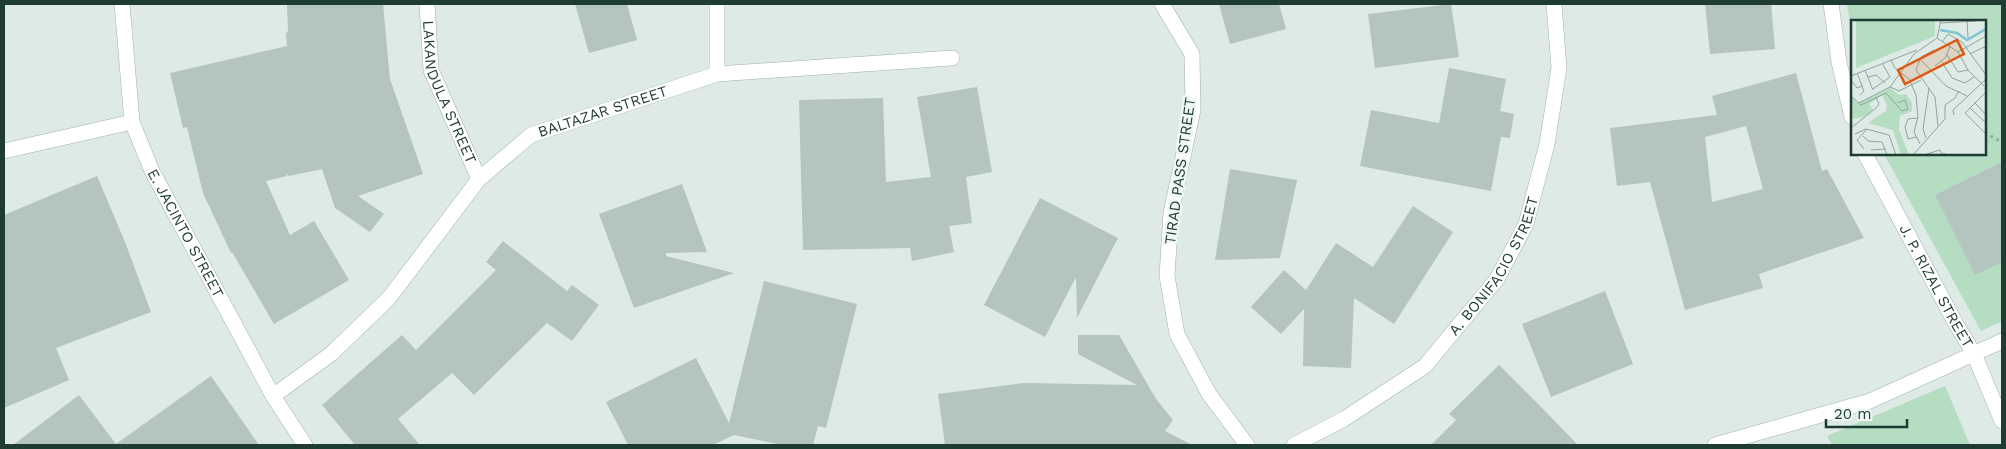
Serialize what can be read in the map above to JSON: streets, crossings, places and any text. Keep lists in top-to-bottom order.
{
  "streets": {
    "street": [
      "LAKANDULA STREET",
      "BALTAZAR STREET",
      "TIRAD PASS STREET",
      "E. JACINTO STREET",
      "A. BONIFACIO STREET",
      "J. P. RIZAL STREET"
    ]
  },
  "crossings": [
    ["LAKANDULA STREET", "BALTAZAR STREET"],
    ["BALTAZAR STREET", "E. JACINTO STREET"]
  ],
  "scale_bar": "20 m"
}
